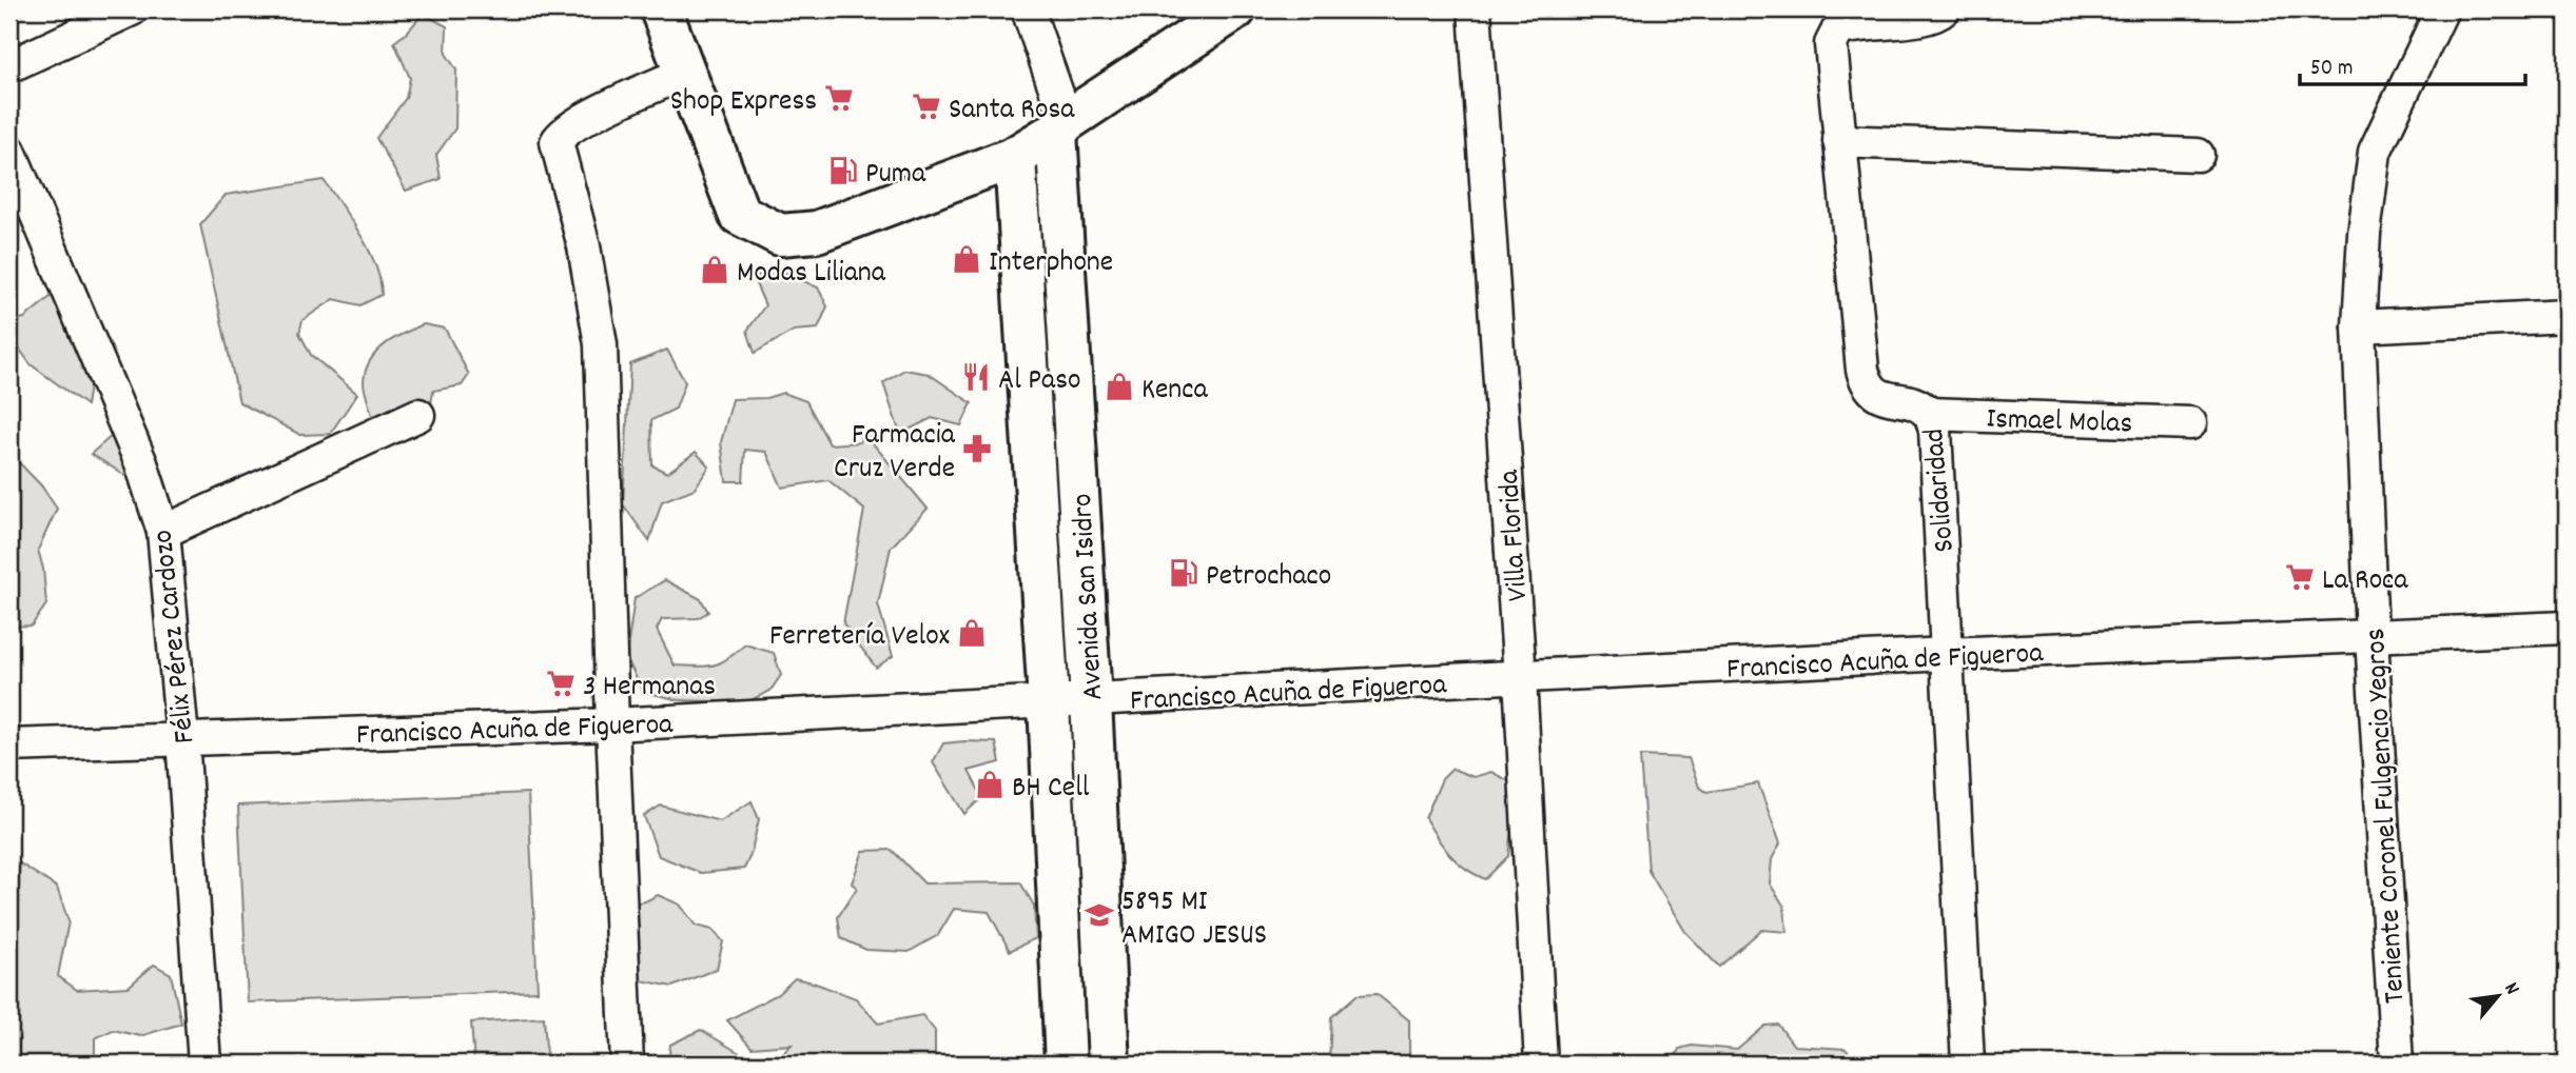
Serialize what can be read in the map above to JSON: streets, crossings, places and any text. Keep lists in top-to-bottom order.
{
  "streets": {
    "main road": ["Avenida San Isidro"],
    "street": [
      "Ismael Molas",
      "Solidaridad",
      "Villa Florida",
      "Félix Pérez Cardozo",
      "Francisco Acuña de Figueroa",
      "Teniente Coronel Fulgencio Yegros"
    ]
  },
  "crossings": [
    ["Ismael Molas", "Solidaridad"],
    ["Solidaridad", "Francisco Acuña de Figueroa"],
    ["Villa Florida", "Francisco Acuña de Figueroa"],
    ["Avenida San Isidro", "Francisco Acuña de Figueroa"],
    ["Félix Pérez Cardozo", "Francisco Acuña de Figueroa"],
    ["Francisco Acuña de Figueroa", "Teniente Coronel Fulgencio Yegros"]
  ],
  "places": {
    "supermarket": [
      "Shop Express",
      "Santa Rosa",
      "La Roca",
      "3 Hermanas"
    ],
    "fuel station": ["Puma", "Petrochaco"],
    "shop": [
      "Interphone",
      "Modas Liliana",
      "Kenca",
      "Ferretería Velox",
      "BH Cell"
    ],
    "restaurant": ["Al Paso"],
    "pharmacy": ["Farmacia Cruz Verde"],
    "school or university": ["5895 MI AMIGO JESUS"]
  },
  "scale_bar": "50 m",
  "north": "top right"
}
